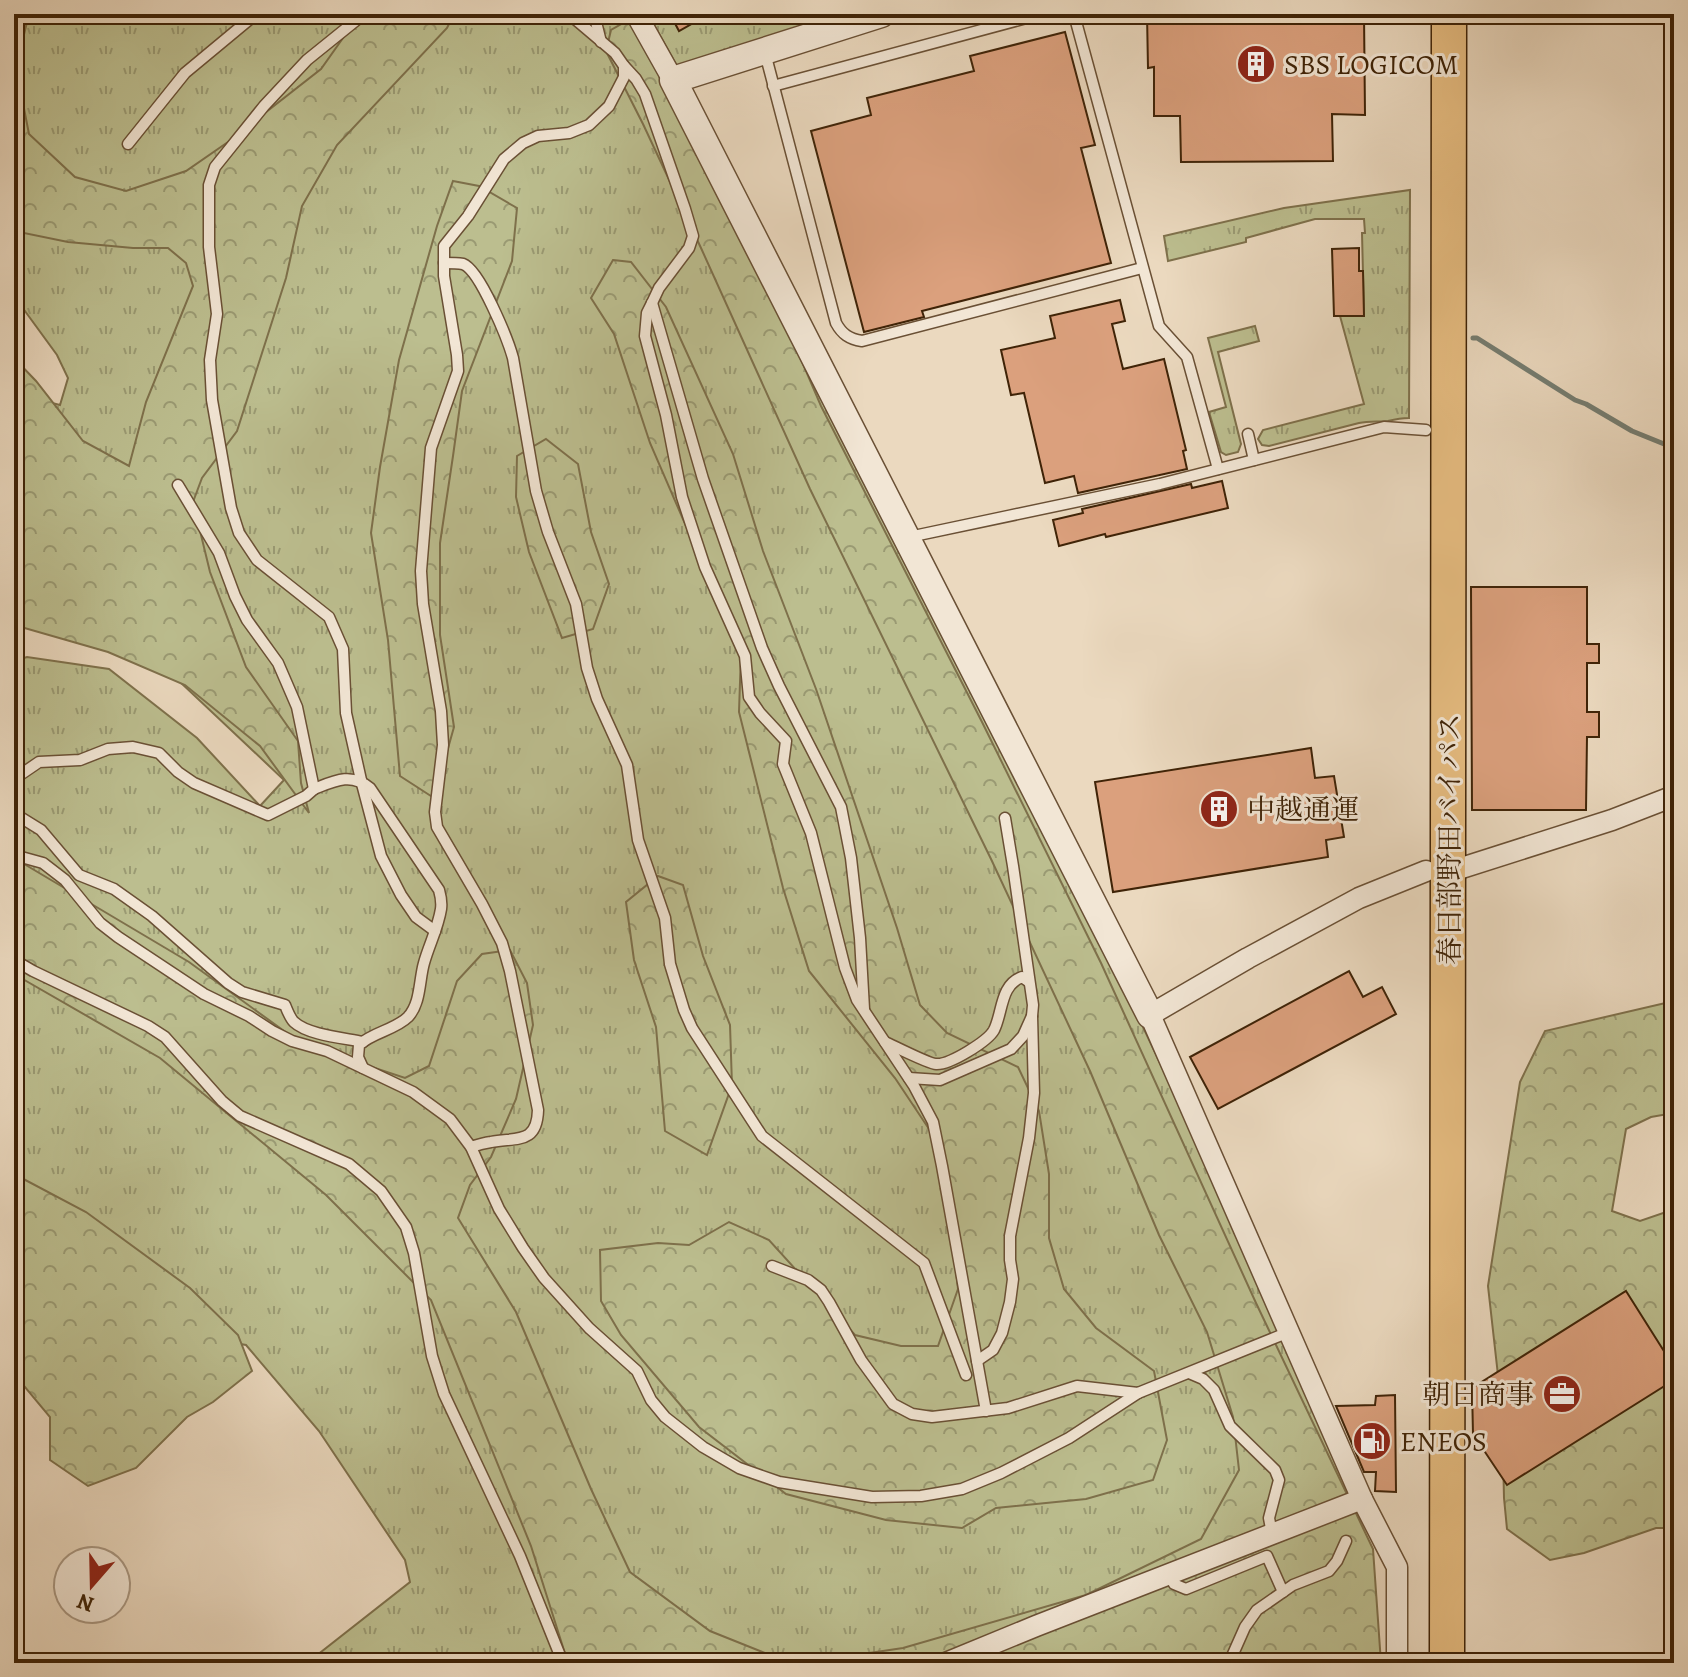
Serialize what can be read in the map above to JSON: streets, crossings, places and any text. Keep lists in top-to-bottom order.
{
  "streets": {
    "highway": ["春日部野田バイパス"]
  },
  "places": {
    "building": ["SBS LOGICOM", "中越通運"],
    "office": ["朝日商事"],
    "fuel station": ["ENEOS"]
  },
  "north": "bottom"
}
